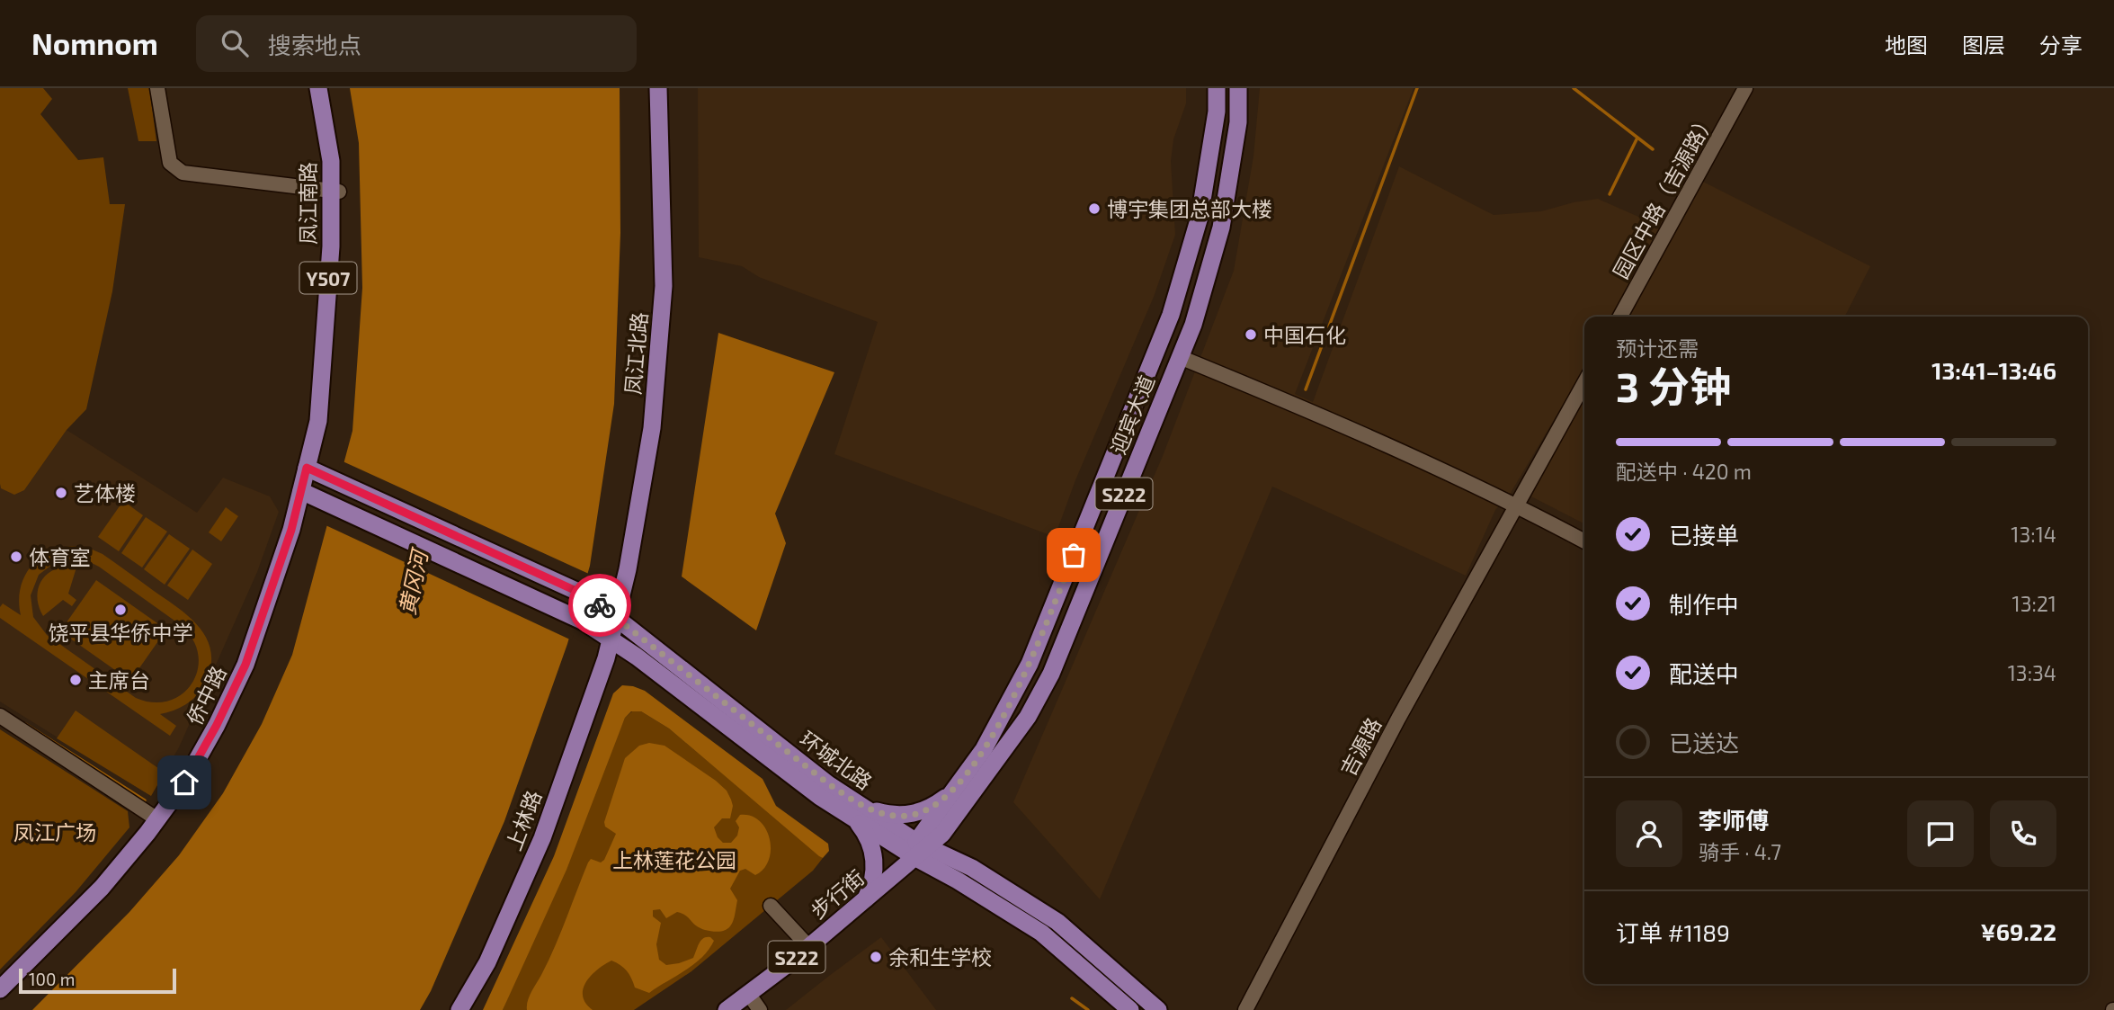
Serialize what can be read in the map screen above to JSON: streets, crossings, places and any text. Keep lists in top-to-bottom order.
{
  "streets": {
    "main road": [
      "凤江南路",
      "Y507",
      "凤江北路",
      "迎宾大道",
      "S222",
      "侨中路",
      "环城北路",
      "上林路",
      "步行街"
    ],
    "street": ["园区中路（吉源路）", "吉源路"]
  },
  "crossings": [
    ["凤江南路", "侨中路"],
    ["凤江南路", "环城北路"],
    ["凤江北路", "环城北路"],
    ["凤江北路", "上林路"],
    ["迎宾大道", "环城北路"],
    ["迎宾大道", "步行街"],
    ["侨中路", "环城北路"],
    ["环城北路", "上林路"],
    ["环城北路", "步行街"]
  ],
  "water": ["黄冈河"],
  "parks": ["凤江广场", "上林莲花公园"],
  "places": [
    "博宇集团总部大楼",
    "中国石化",
    "艺体楼",
    "体育室",
    "饶平县华侨中学",
    "主席台",
    "余和生学校"
  ],
  "scale_bar": "100 m",
  "page": {
    "header": "Nomnom",
    "search": "搜索地点",
    "nav": ["地图", "图层", "分享"],
    "heading": ["3 分钟", "预计还需", "13:41–13:46"],
    "panel": [
      "李师傅",
      "骑手 · 4.7",
      "订单 #1189",
      "¥69.22"
    ],
    "bar": "配送中 · 420 m",
    "list": [
      ["已接单", "13:14"],
      ["制作中", "13:21"],
      ["配送中", "13:34"],
      "已送达"
    ],
    "scale": "100 m"
  }
}
